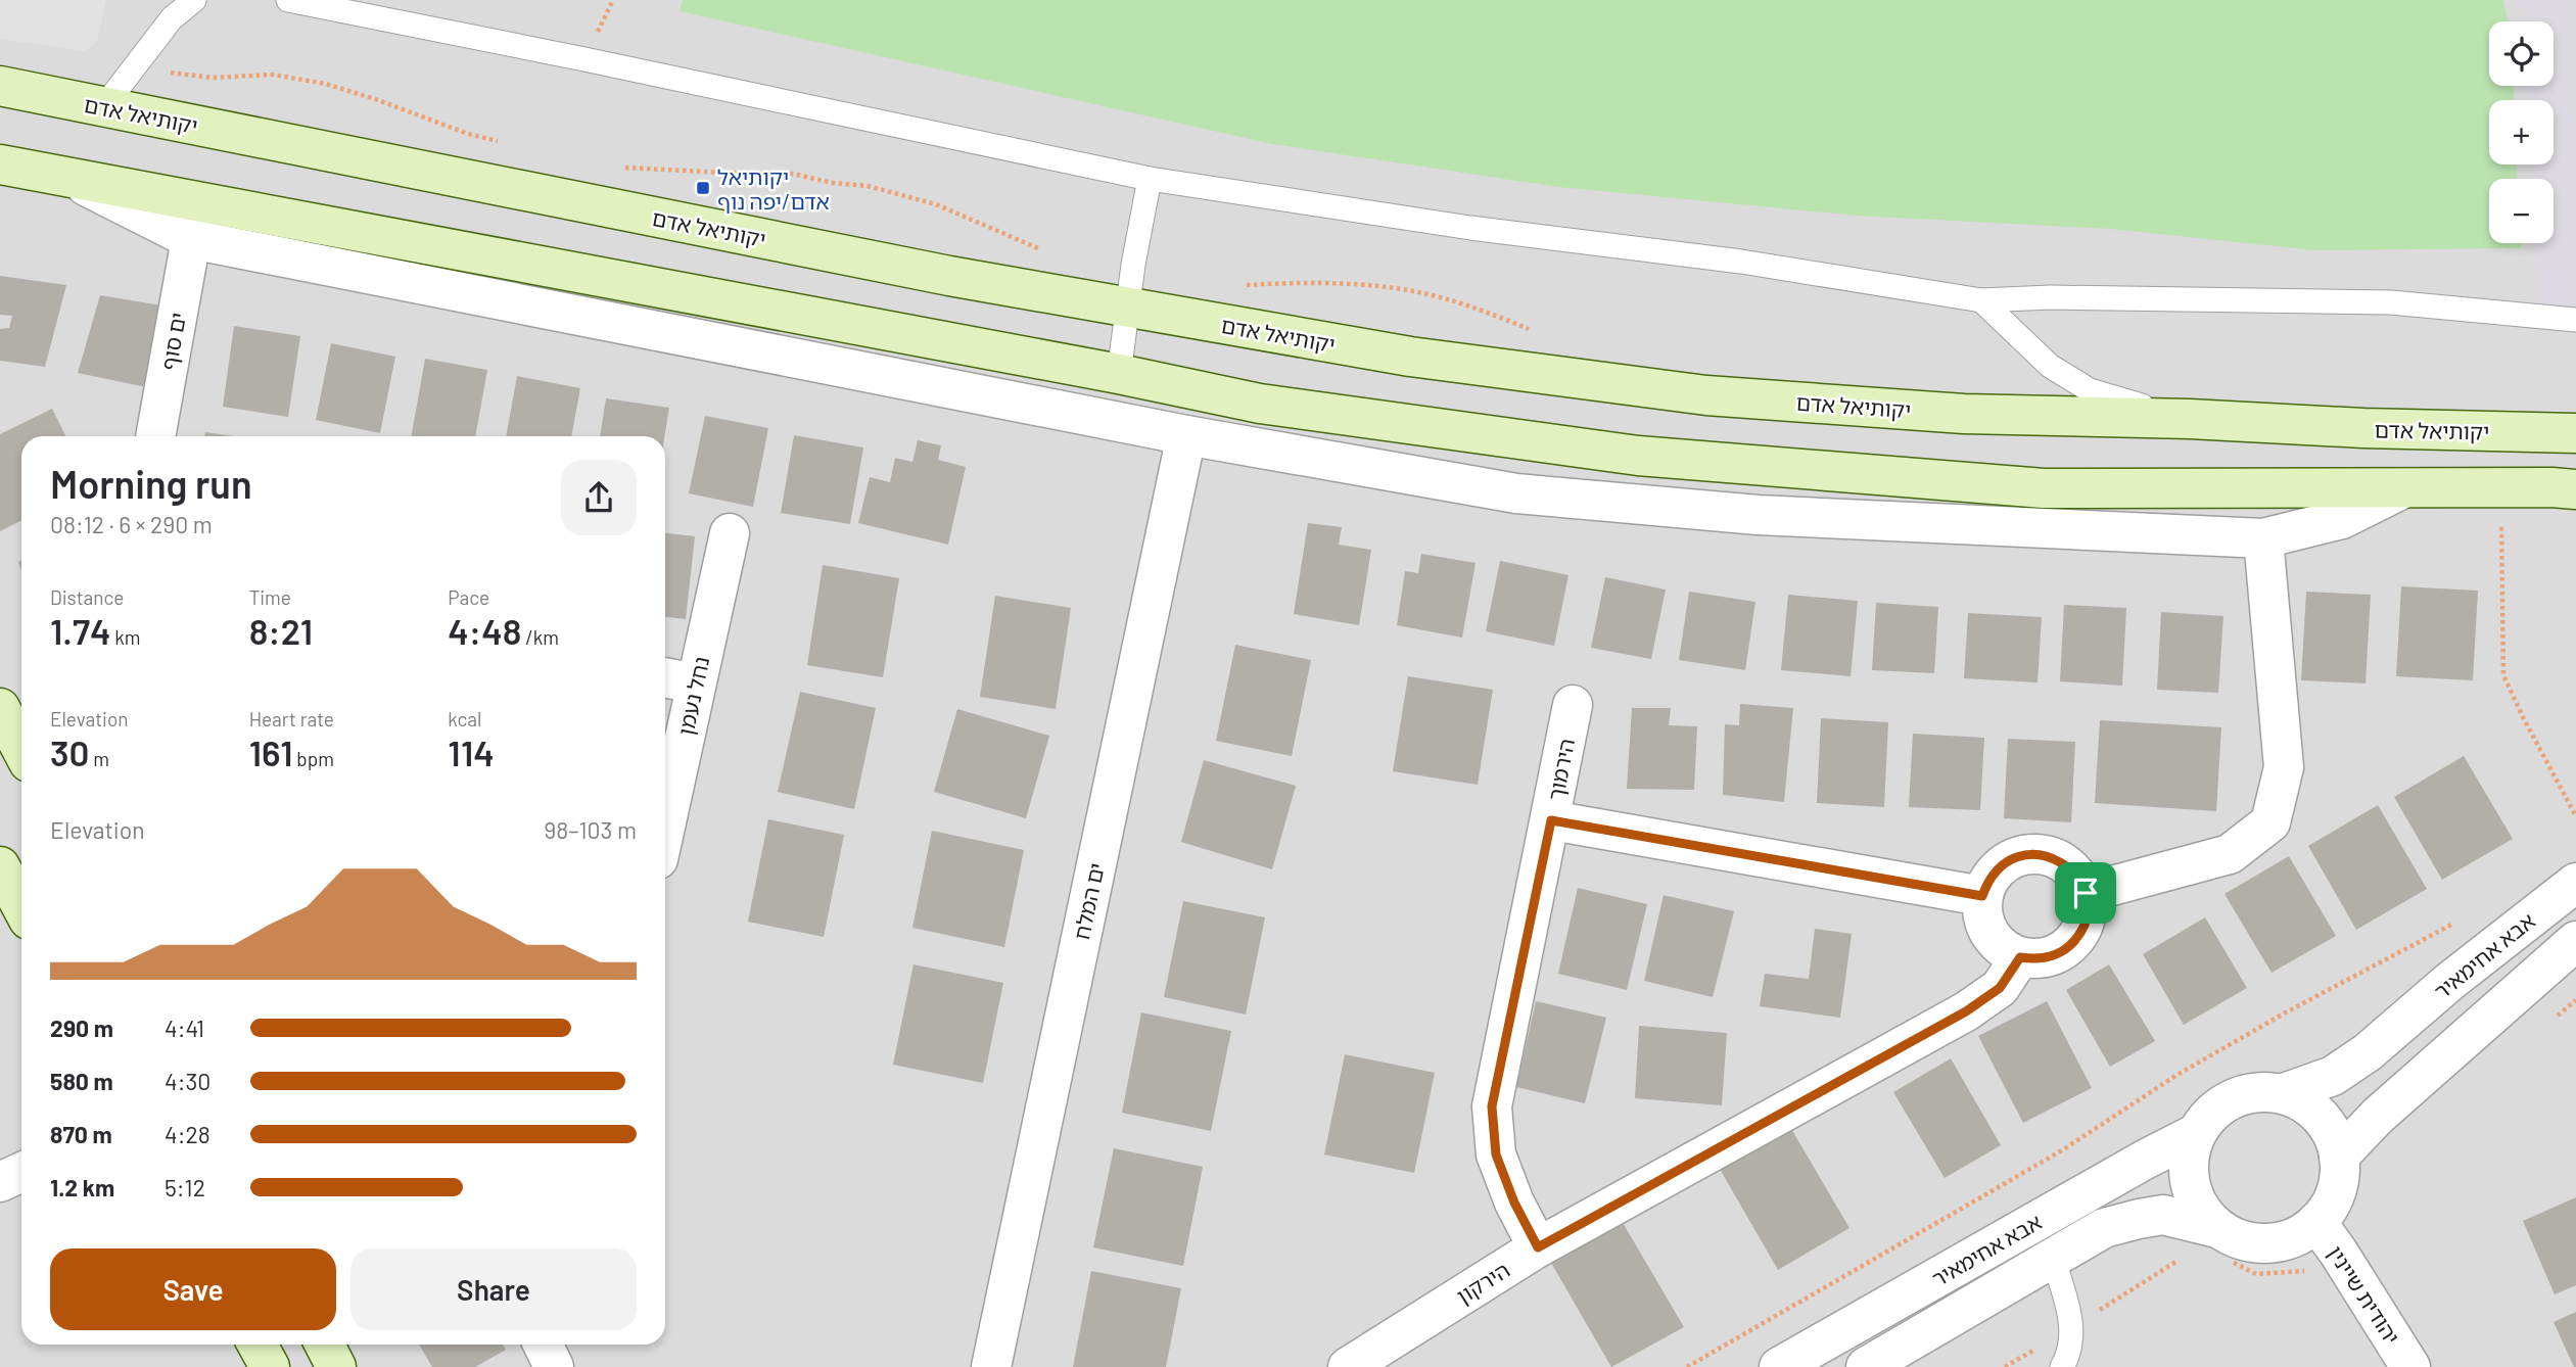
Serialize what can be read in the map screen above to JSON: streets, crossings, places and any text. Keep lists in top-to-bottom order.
{
  "streets": {
    "main road": ["יקותיאל אדם"],
    "street": [
      "ים סוף",
      "נחל נעמן",
      "הירמוך",
      "ים המלח",
      "אבא אחימאיר",
      "הירקון",
      "יהודית שיינין"
    ]
  },
  "crossings": [
    ["הירמוך", "הירקון"],
    ["אבא אחימאיר", "יהודית שיינין"]
  ],
  "places": {
    "transit": ["יקותיאל אדם/יפה נוף"]
  },
  "page": {
    "map_buttons": ["+", "−"],
    "heading": ["Morning run", "08:12 · 6 × 290 m"],
    "stats": [
      ["Distance", "1.74 km"],
      ["Time", "8:21"],
      ["Pace", "4:48 /km"],
      ["Elevation", "30 m"],
      ["Heart rate", "161 bpm"],
      ["kcal", "114"]
    ],
    "chart": ["Elevation", "98–103 m"],
    "list": [
      {
        "name": "290 m",
        "note": "4:41"
      },
      {
        "name": "580 m",
        "note": "4:30"
      },
      {
        "name": "870 m",
        "note": "4:28"
      },
      {
        "name": "1.2 km",
        "note": "5:12"
      }
    ],
    "buttons": ["Save", "Share"]
  }
}
